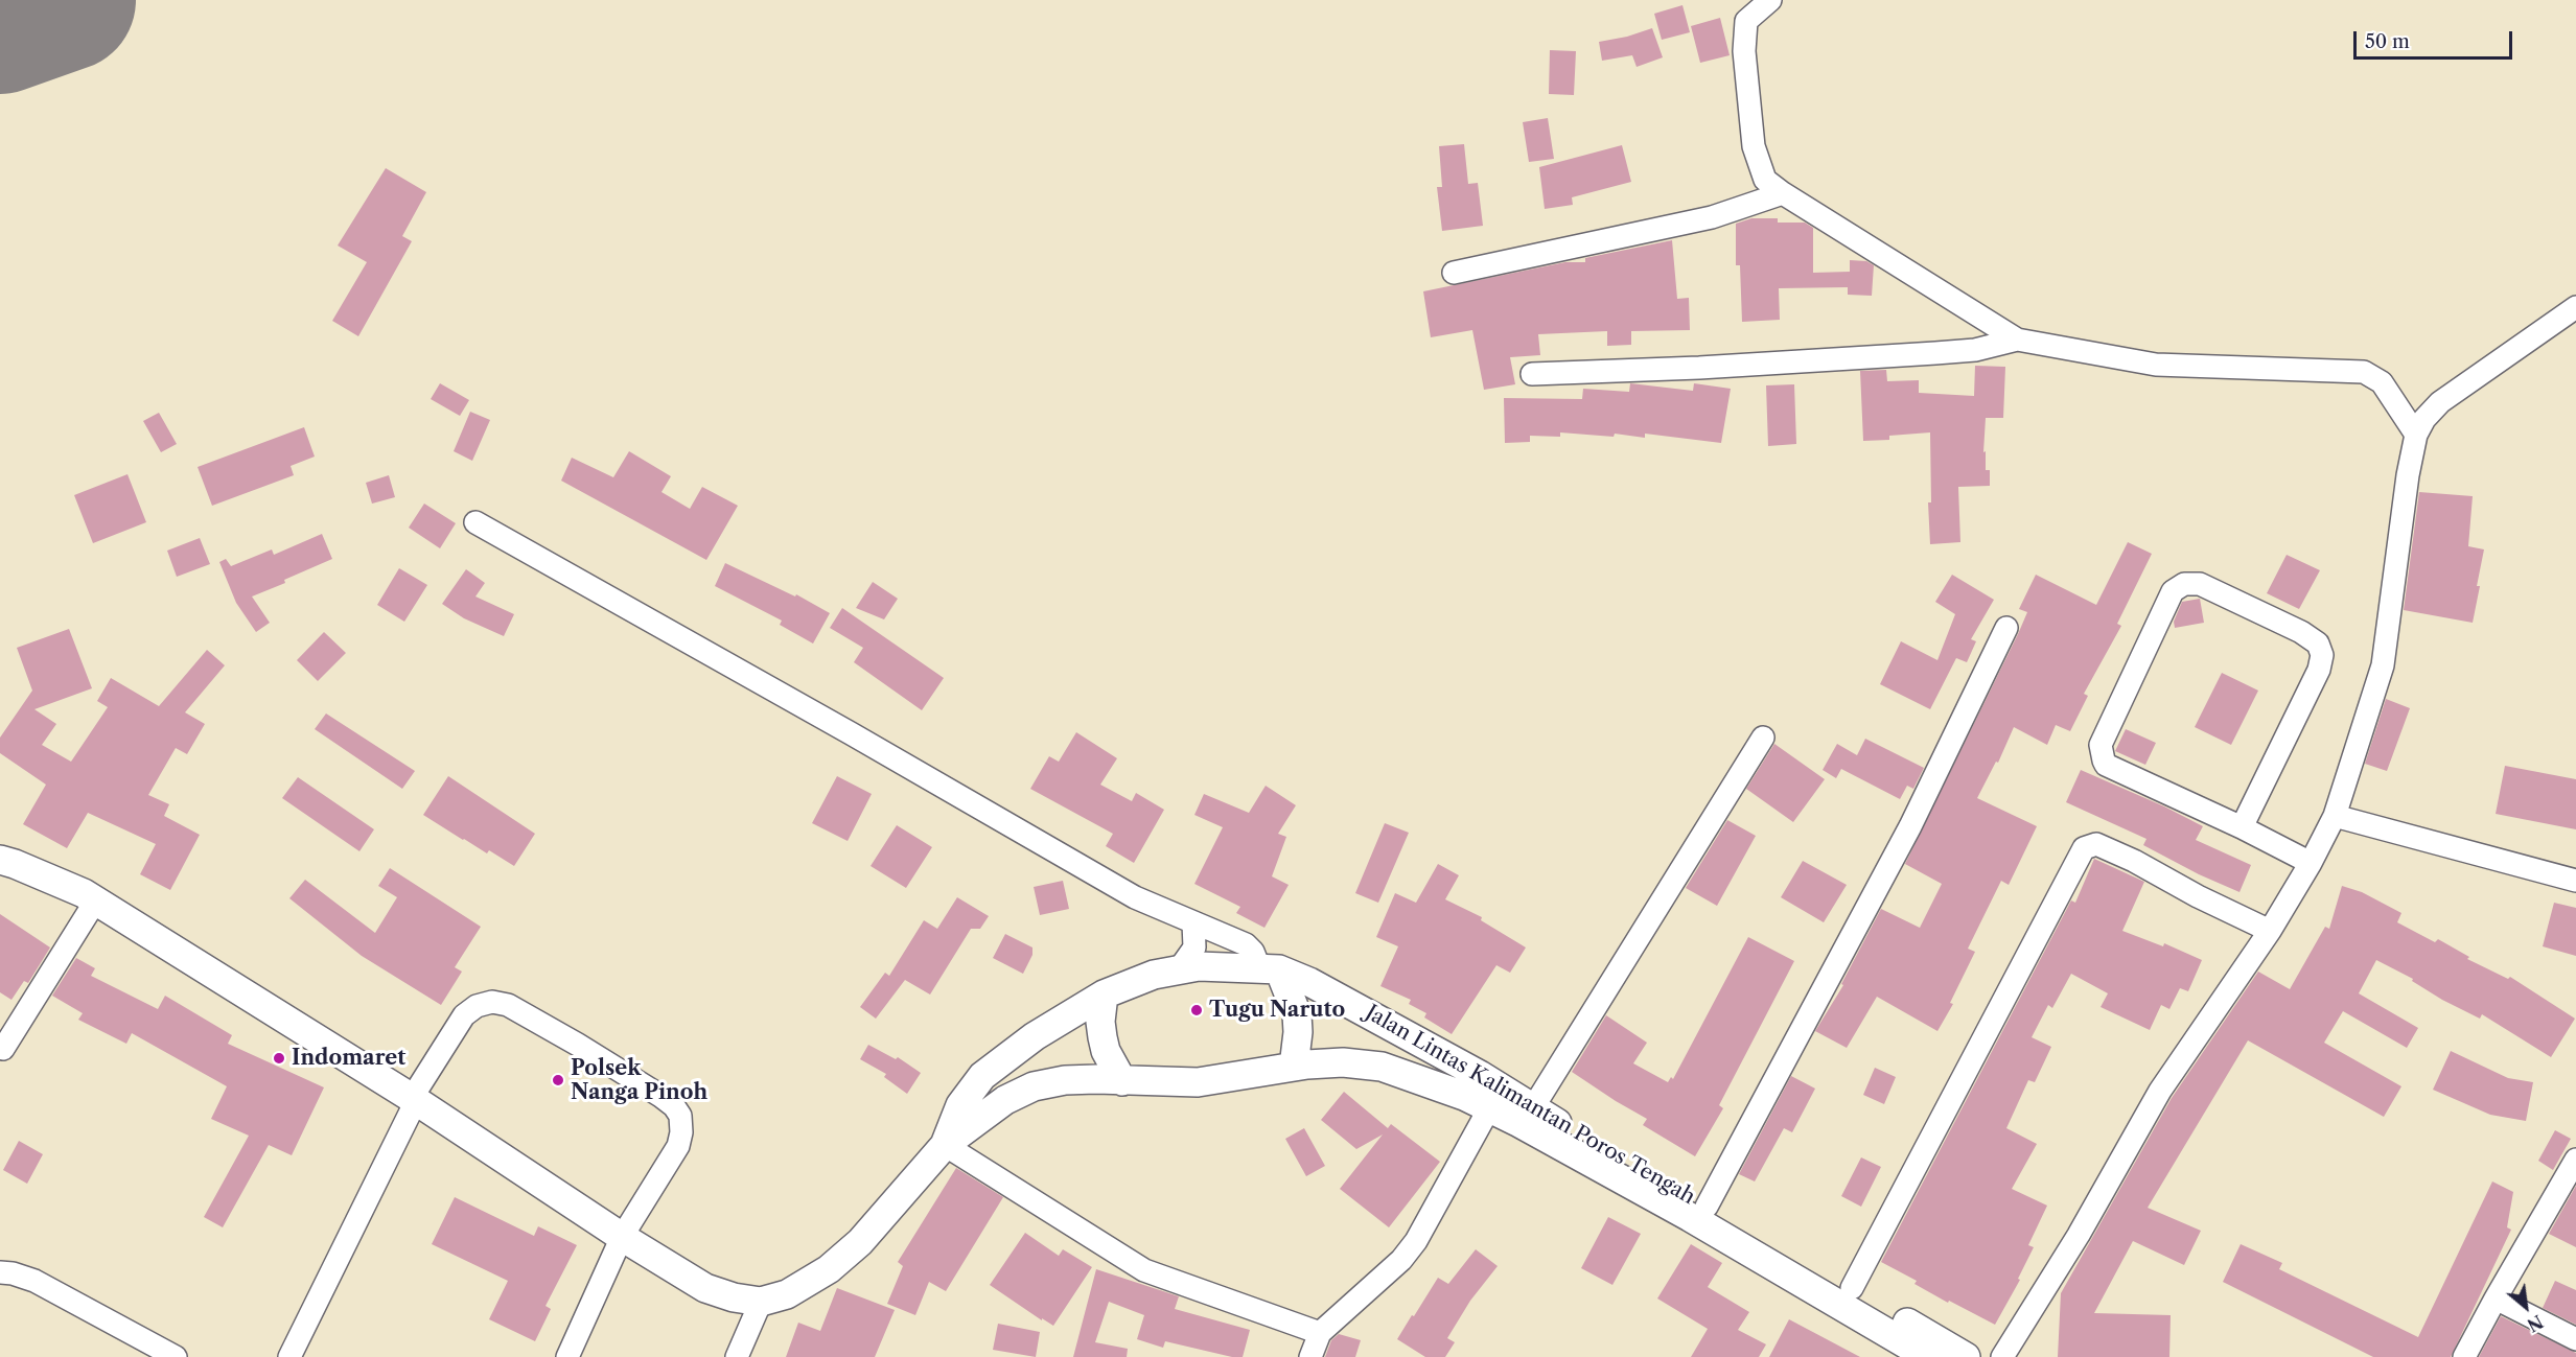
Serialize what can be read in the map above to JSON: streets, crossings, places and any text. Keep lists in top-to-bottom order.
{
  "streets": {
    "main road": ["Jalan Lintas Kalimantan Poros Tengah"]
  },
  "places": ["Tugu Naruto", "Indomaret", "Polsek Nanga Pinoh"],
  "scale_bar": "50 m",
  "north": "bottom right"
}
